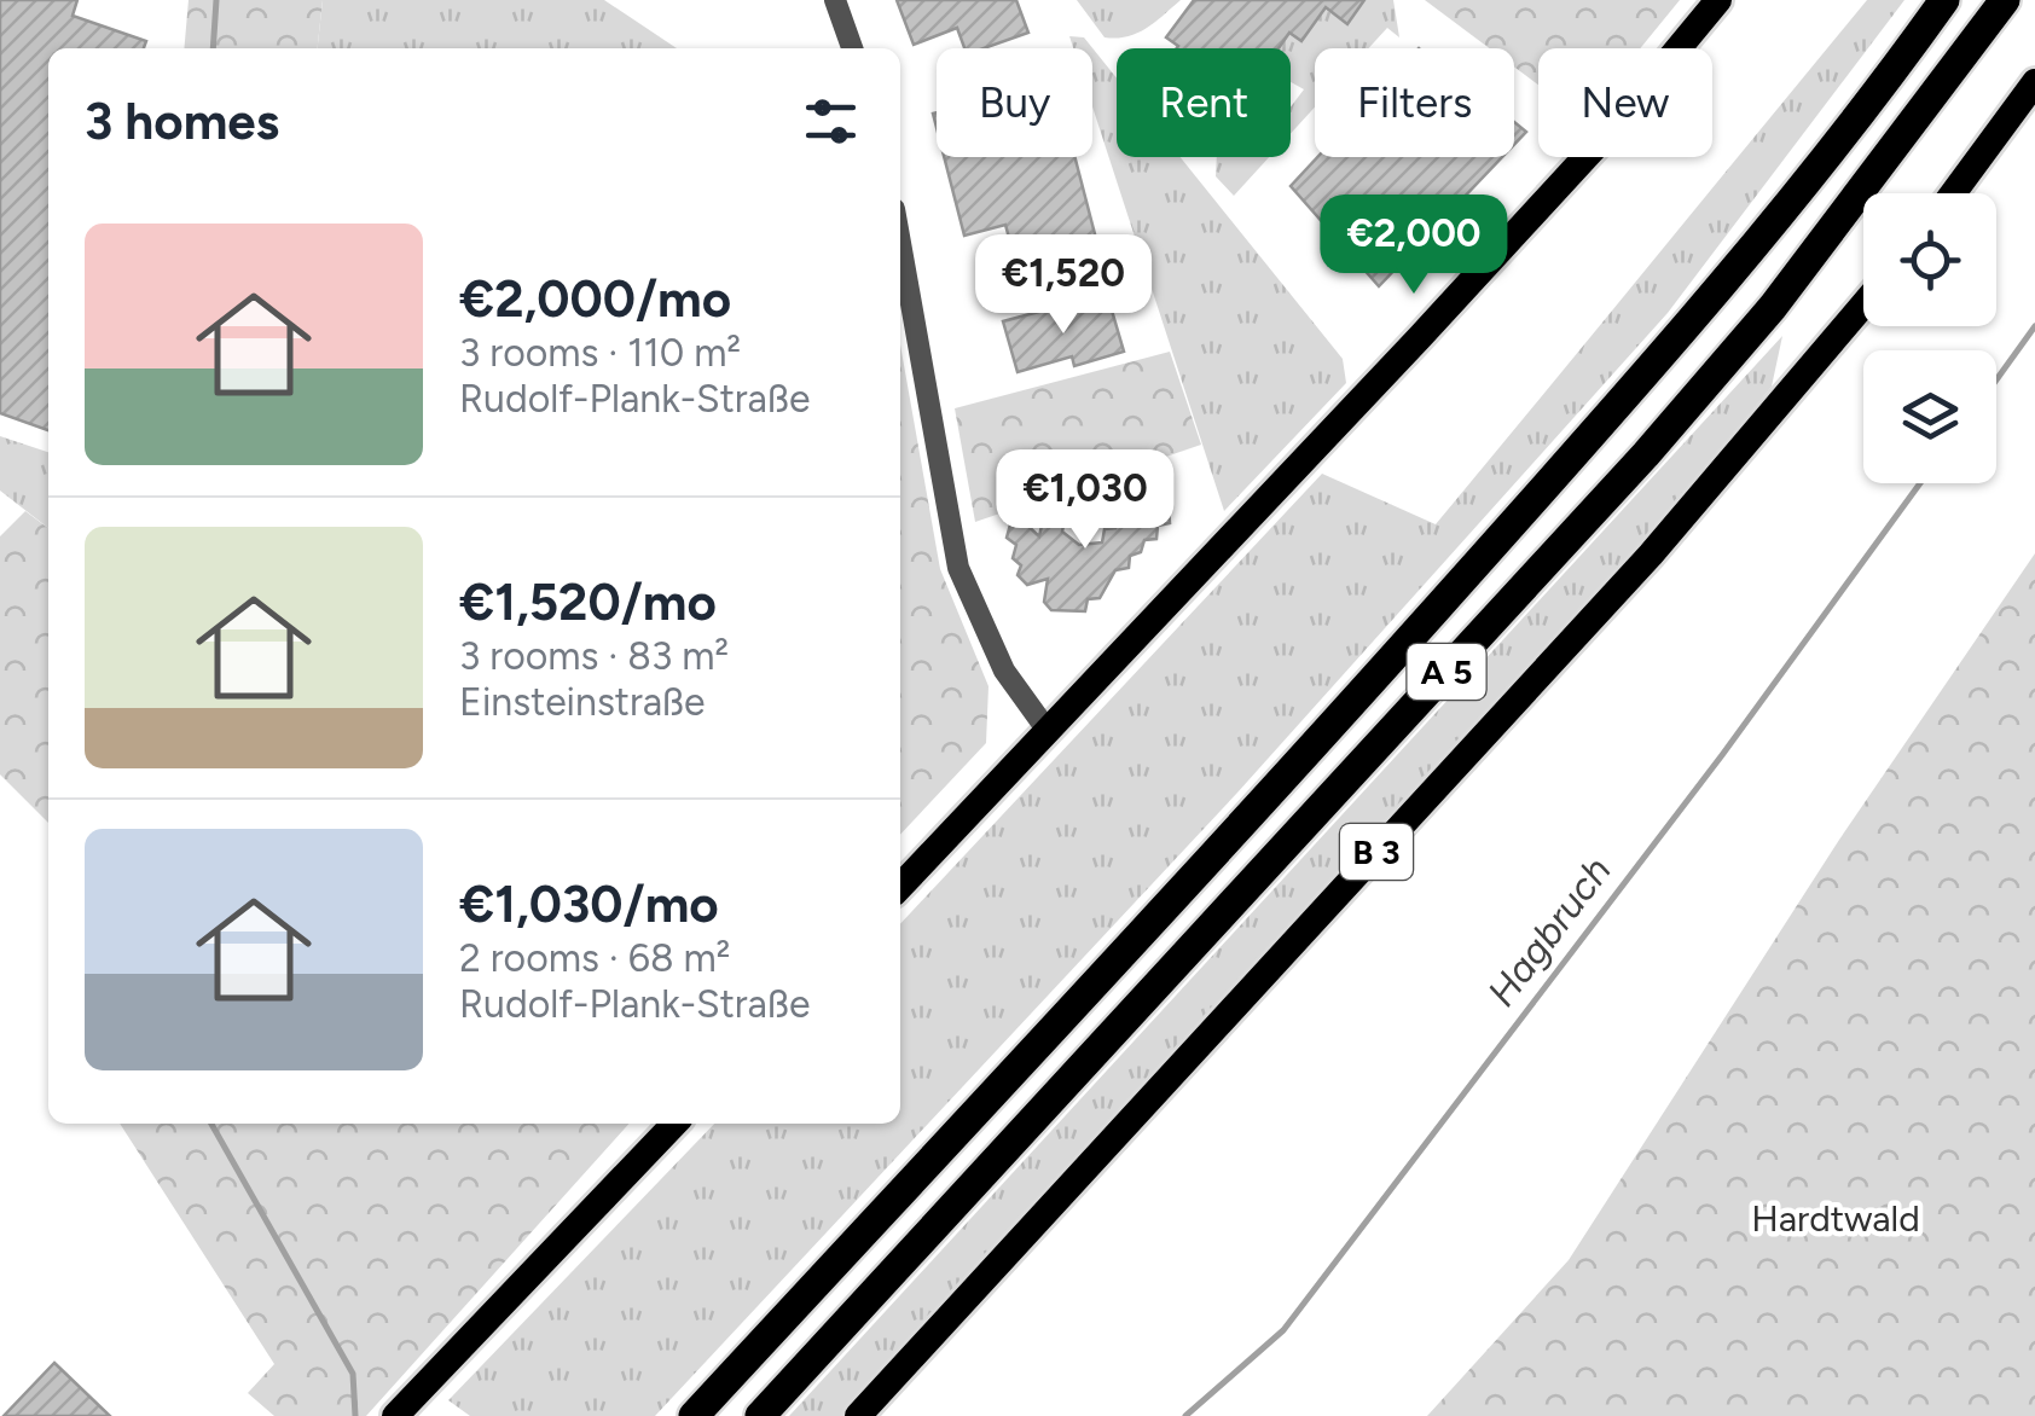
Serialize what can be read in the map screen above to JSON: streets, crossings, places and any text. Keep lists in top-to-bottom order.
{
  "streets": {
    "highway": ["A 5"],
    "main road": ["B 3"]
  },
  "water": ["Hagbruch"],
  "parks": ["Hardtwald"],
  "page": {
    "chip": [
      "Buy",
      "Rent",
      "Filters",
      "New"
    ],
    "heading": "3 homes",
    "list": [
      {
        "name": "€2,000/mo",
        "note": "3 rooms · 110 m² · Rudolf-Plank-Straße"
      },
      {
        "name": "€1,520/mo",
        "note": "3 rooms · 83 m² · Einsteinstraße"
      },
      {
        "name": "€1,030/mo",
        "note": "2 rooms · 68 m² · Rudolf-Plank-Straße"
      }
    ],
    "price": ["€2,000", "€1,520", "€1,030"]
  }
}
